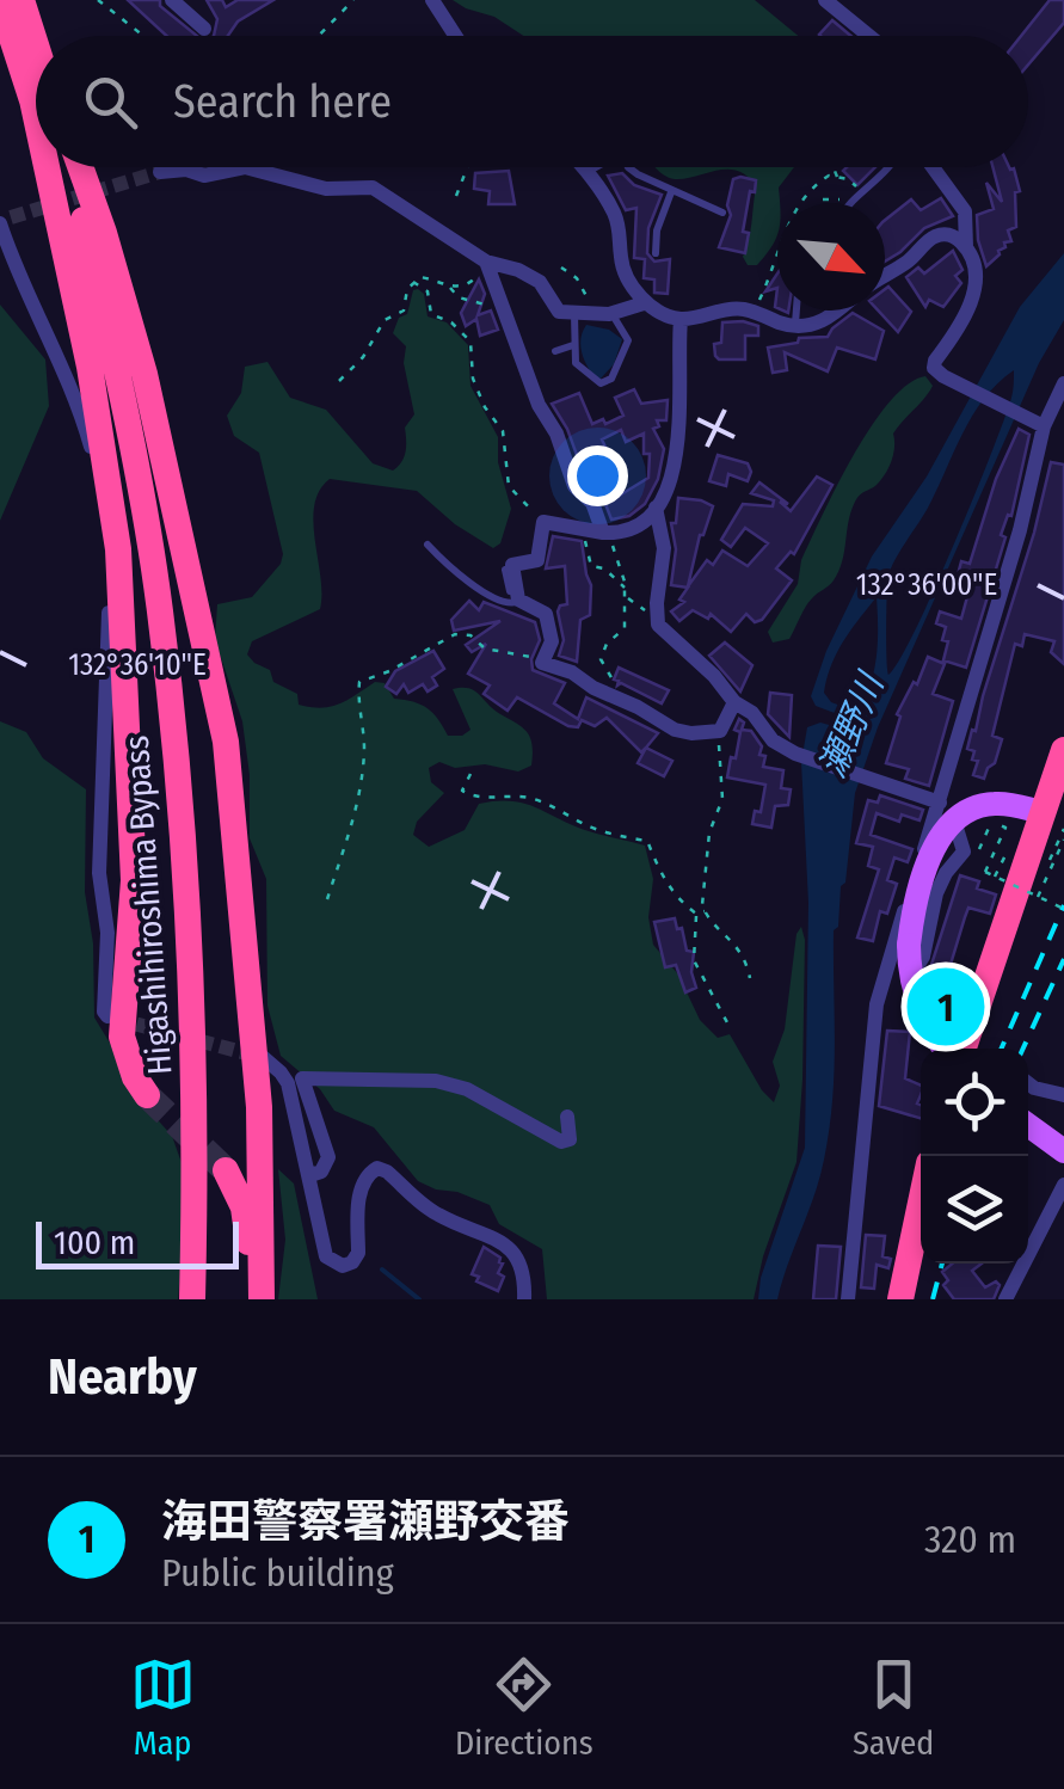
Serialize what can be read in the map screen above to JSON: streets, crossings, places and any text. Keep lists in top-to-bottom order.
{
  "streets": {
    "highway": ["Higashihiroshima Bypass"]
  },
  "water": ["瀬野川"],
  "scale_bar": "100 m",
  "north": "bottom right",
  "page": {
    "search": "Search here",
    "pins": "1",
    "scale": "100 m",
    "heading": "Nearby",
    "list": [
      {
        "mark": "1",
        "name": "海田警察署瀬野交番",
        "note": "Public building",
        "value": "320 m"
      }
    ],
    "nav": ["Map", "Directions", "Saved"]
  },
  "coordinates": ["132°36'00\"E", "132°36'10\"E"]
}
